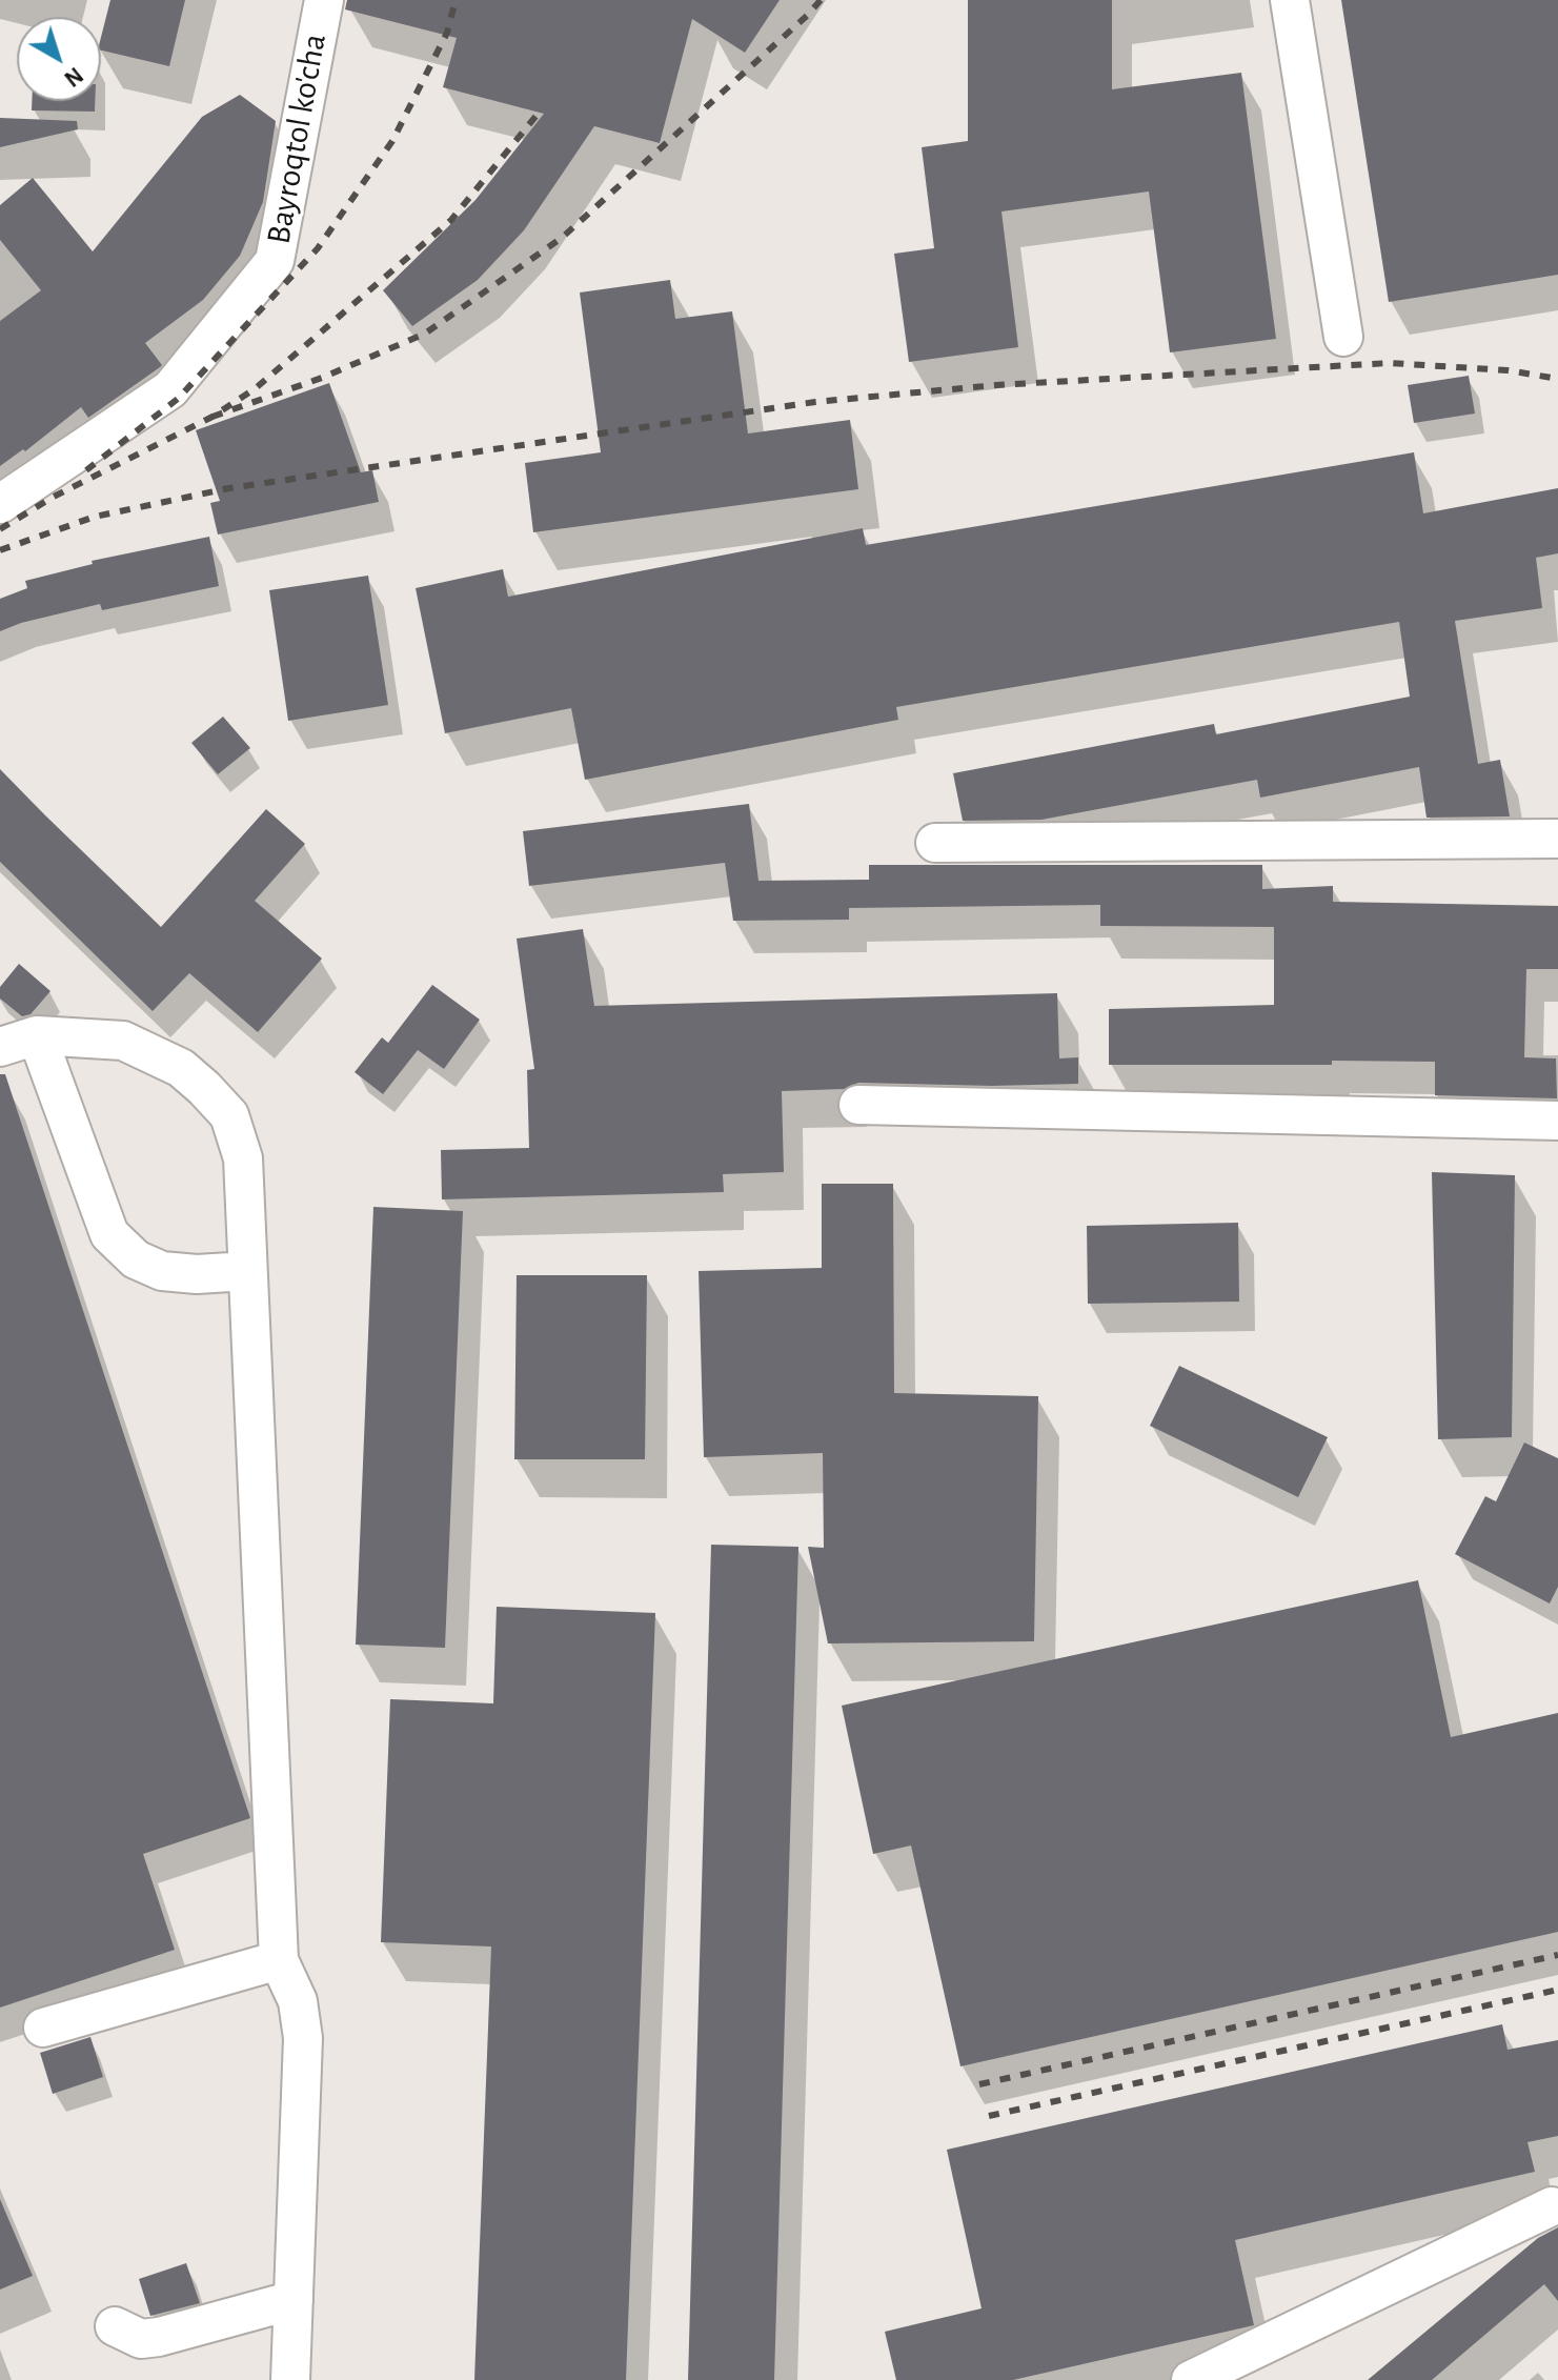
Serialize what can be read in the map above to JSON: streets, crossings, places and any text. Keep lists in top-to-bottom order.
{
  "streets": {
    "street": ["Bayroqtol ko'cha"]
  },
  "north": "bottom right"
}
